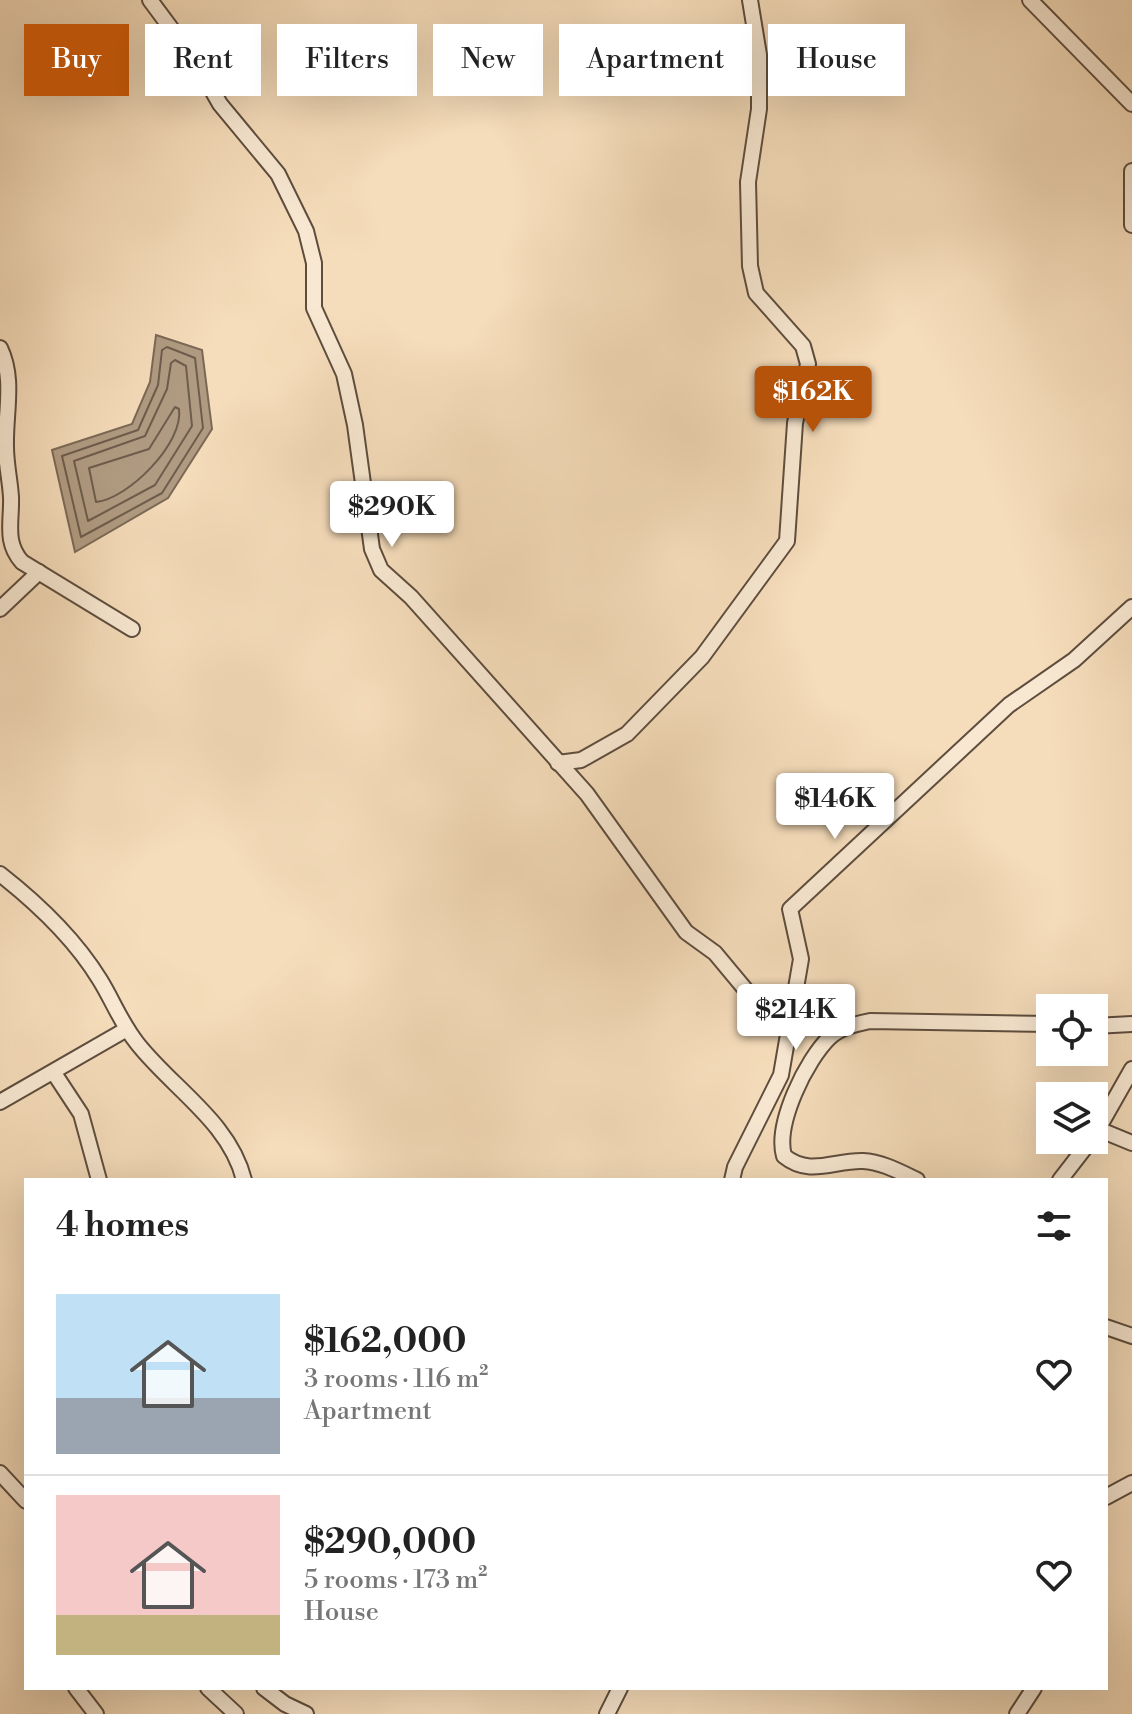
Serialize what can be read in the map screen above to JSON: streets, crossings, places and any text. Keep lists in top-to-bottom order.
{
  "page": {
    "chip": [
      "Buy",
      "Rent",
      "Filters",
      "New",
      "Apartment",
      "House"
    ],
    "price": [
      "$162K",
      "$290K",
      "$146K",
      "$214K"
    ],
    "heading": "4 homes",
    "list": [
      {
        "name": "$162,000",
        "note": "3 rooms · 116 m² · Apartment"
      },
      {
        "name": "$290,000",
        "note": "5 rooms · 173 m² · House"
      }
    ]
  }
}
